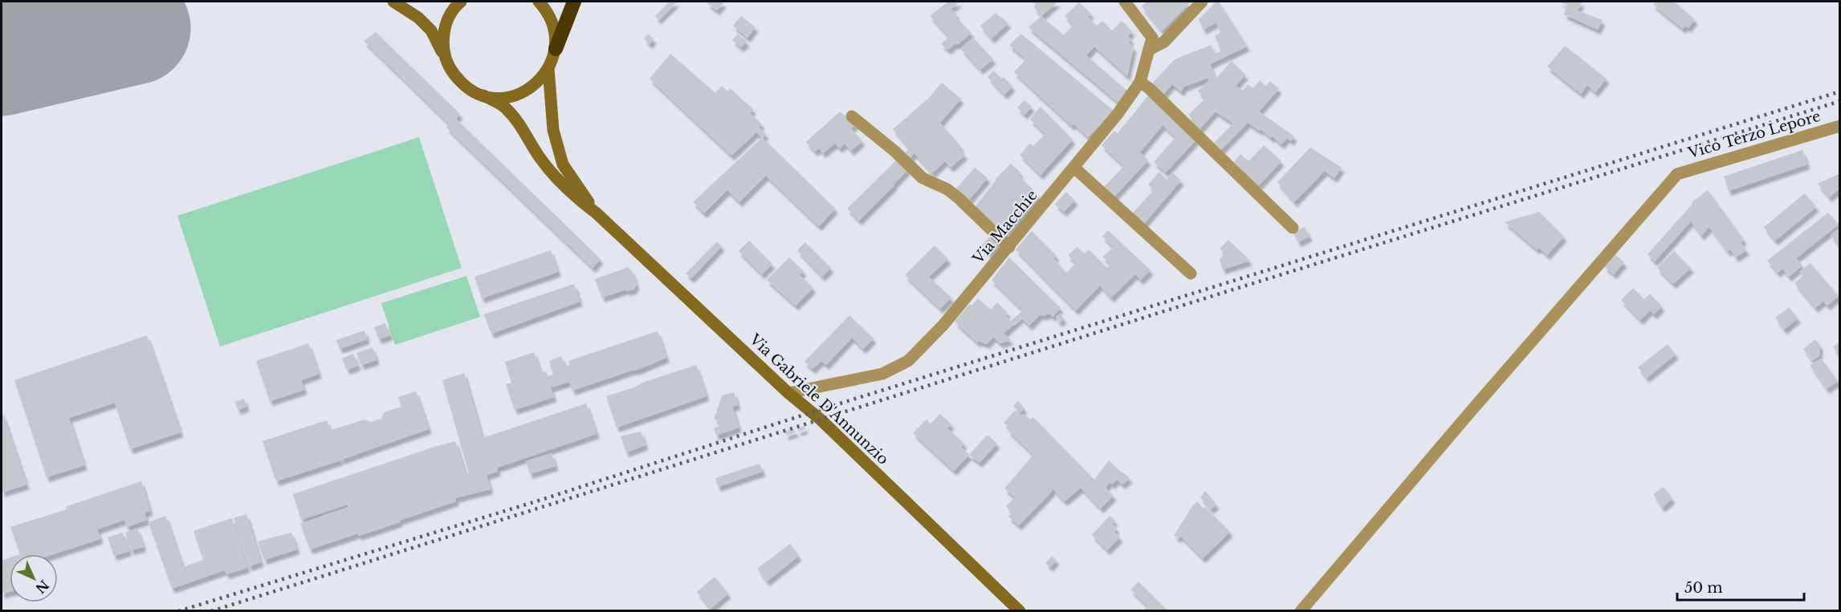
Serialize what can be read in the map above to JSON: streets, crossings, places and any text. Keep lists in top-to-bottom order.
{
  "streets": {
    "street": ["Vico Terzo Lepore", "Via Macchie", "Via Gabriele D'Annunzio"]
  },
  "crossings": [
    ["Via Macchie", "Via Gabriele D'Annunzio"]
  ],
  "scale_bar": "50 m",
  "north": "bottom right"
}
